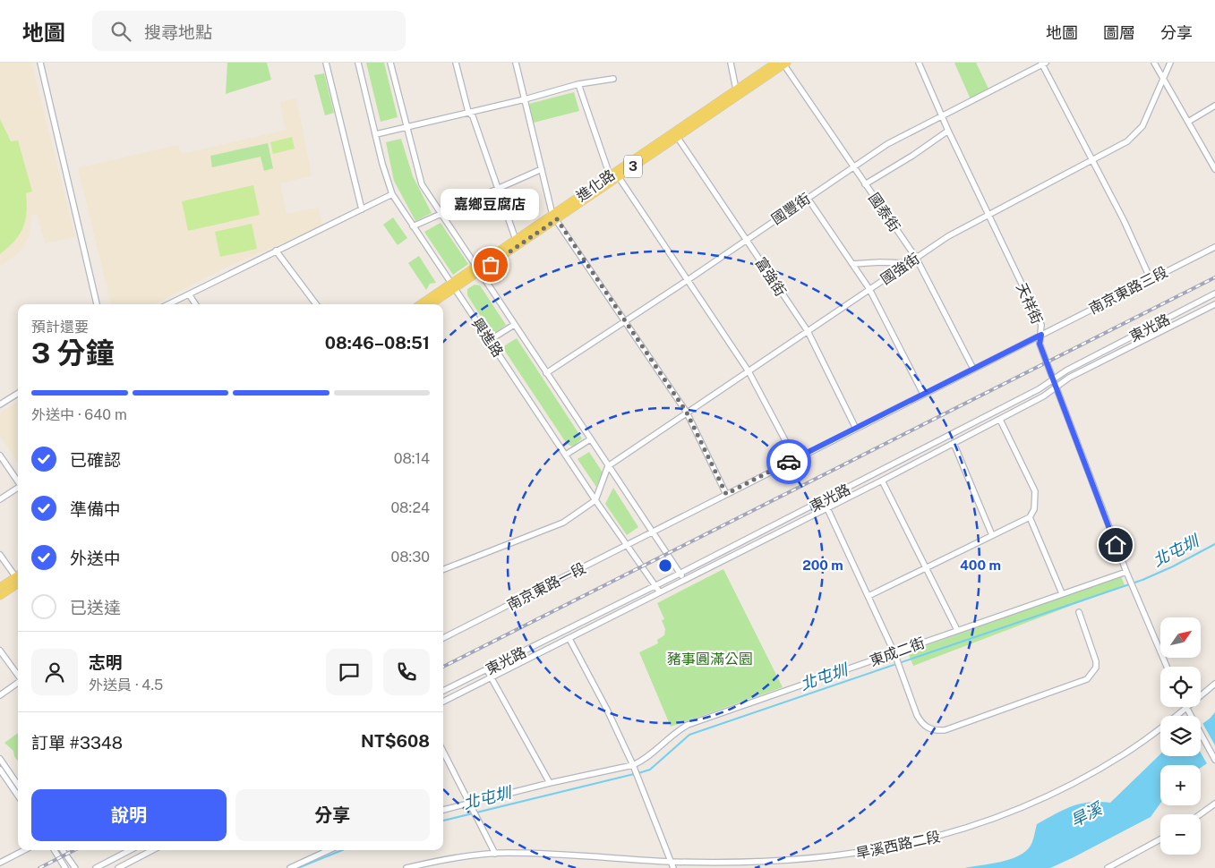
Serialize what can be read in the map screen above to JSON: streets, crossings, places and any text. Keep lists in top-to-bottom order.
{
  "streets": {
    "main road": ["3", "進化路"],
    "street": [
      "國豐街",
      "國泰街",
      "國強街",
      "富強街",
      "南京東路三段",
      "天祥街",
      "東光路",
      "興進路",
      "南京東路一段",
      "東成二街",
      "旱溪西路二段"
    ]
  },
  "crossings": [
    ["進化路", "國泰街"],
    ["進化路", "富強街"],
    ["進化路", "興進路"],
    ["國豐街", "國泰街"],
    ["國豐街", "富強街"],
    ["國豐街", "天祥街"],
    ["國豐街", "興進路"],
    ["國泰街", "國強街"],
    ["國泰街", "南京東路三段"],
    ["國強街", "富強街"],
    ["國強街", "天祥街"],
    ["國強街", "興進路"],
    ["富強街", "南京東路三段"],
    ["富強街", "南京東路一段"],
    ["南京東路三段", "天祥街"],
    ["南京東路三段", "南京東路一段"],
    ["天祥街", "東光路"],
    ["天祥街", "東成二街"],
    ["東光路", "興進路"],
    ["興進路", "南京東路一段"]
  ],
  "water": ["北屯圳", "旱溪"],
  "parks": ["豬事圓滿公園"],
  "places": ["嘉鄉豆腐店"],
  "north": "top right",
  "page": {
    "header": "地圖",
    "search": "搜尋地點",
    "nav": ["地圖", "圖層", "分享"],
    "bubble": "嘉鄉豆腐店",
    "heading": ["3 分鐘", "預計還要", "08:46–08:51"],
    "panel": [
      "志明",
      "外送員 · 4.5",
      "訂單 #3348",
      "NT$608"
    ],
    "bar": "外送中 · 640 m",
    "list": [
      ["已確認", "08:14"],
      ["準備中", "08:24"],
      ["外送中", "08:30"],
      "已送達"
    ],
    "map_buttons": ["+", "−"],
    "buttons": ["說明", "分享"]
  },
  "rings": ["200 m", "400 m"]
}
